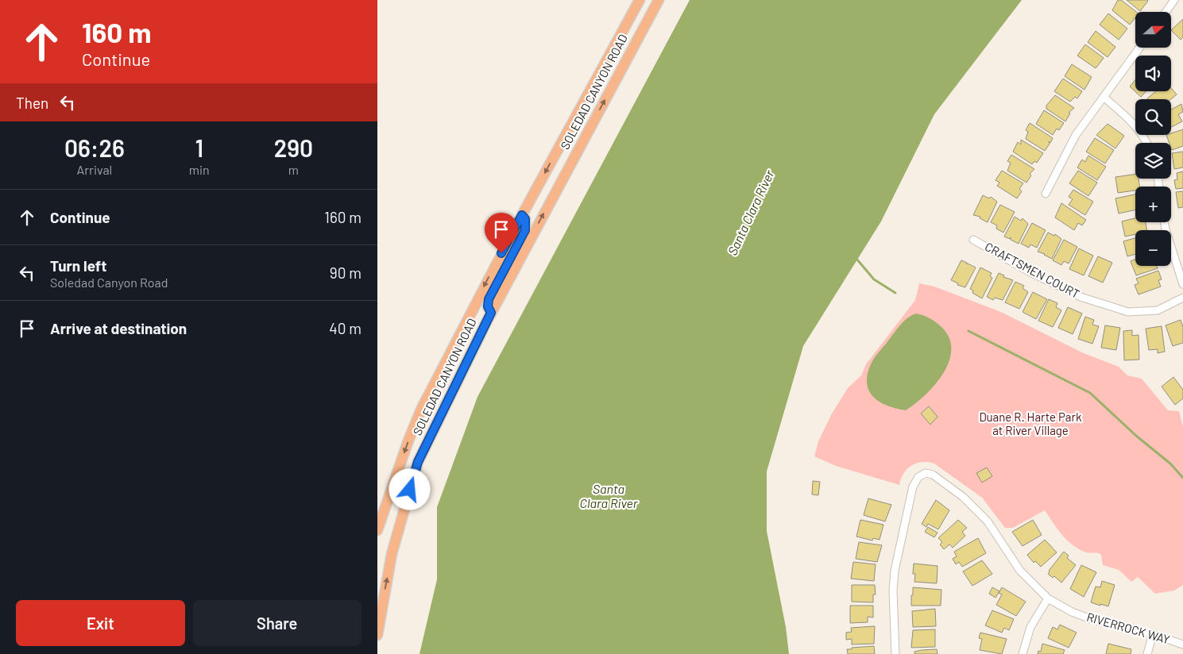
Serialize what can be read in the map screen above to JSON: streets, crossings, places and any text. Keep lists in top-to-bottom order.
{
  "streets": {
    "main road": ["SOLEDAD CANYON ROAD"],
    "street": ["CRAFTSMEN COURT", "RIVERROCK WAY"]
  },
  "water": ["Santa Clara River"],
  "parks": ["Duane R. Harte Park at River Village"],
  "north": "right",
  "page": {
    "turn": ["160 m", "Continue"],
    "map_buttons": ["+", "−"],
    "then": "Then",
    "eta": [
      "06:26",
      "Arrival",
      "1",
      "min",
      "290",
      "m"
    ],
    "list": [
      {
        "name": "Continue",
        "value": "160 m"
      },
      {
        "name": "Turn left",
        "note": "Soledad Canyon Road",
        "value": "90 m"
      },
      {
        "name": "Arrive at destination",
        "value": "40 m"
      }
    ],
    "buttons": ["Exit", "Share"]
  }
}
